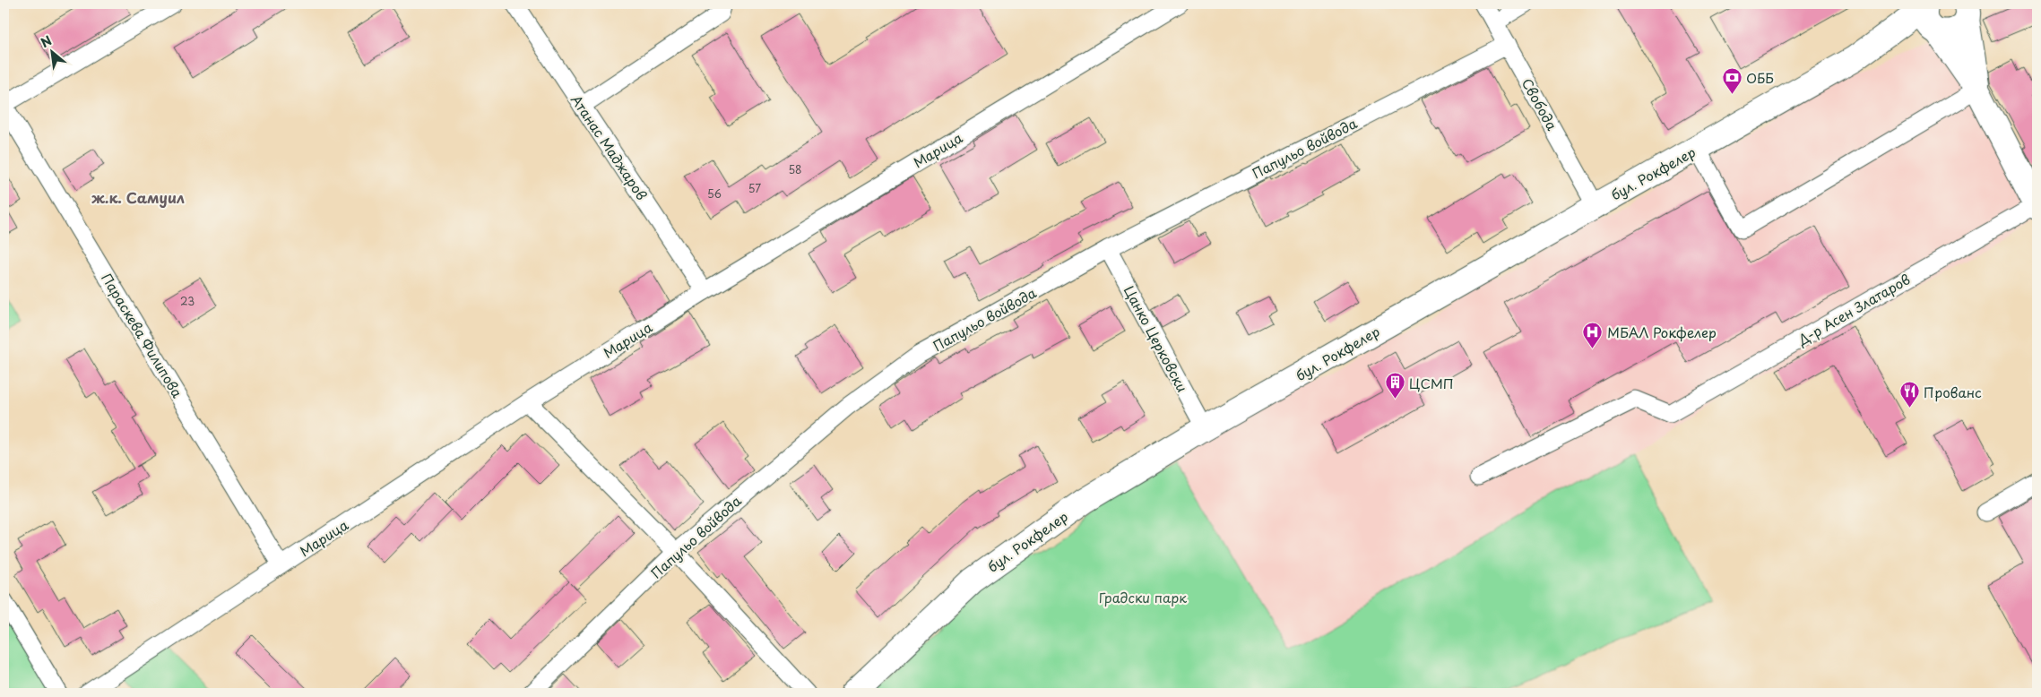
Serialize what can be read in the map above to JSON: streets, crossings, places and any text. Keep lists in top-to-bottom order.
{
  "streets": {
    "main road": ["бул. Рокфелер"],
    "street": [
      "Свобода",
      "Атанас Маджаров",
      "Папульо войвода",
      "Марица",
      "Д-р Асен Златаров",
      "Параскева Филипова",
      "Цанко Церковски"
    ]
  },
  "crossings": [
    ["Свобода", "Папульо войвода"],
    ["Свобода", "бул. Рокфелер"],
    ["Атанас Маджаров", "Марица"],
    ["Папульо войвода", "Цанко Церковски"],
    ["Марица", "Параскева Филипова"],
    ["бул. Рокфелер", "Цанко Церковски"]
  ],
  "districts": ["ж.к. Самуил"],
  "parks": ["Градски парк"],
  "places": {
    "bank": ["ОББ"],
    "hospital": ["МБАЛ Рокфелер"],
    "building": ["ЦСМП"],
    "restaurant": ["Прованс"]
  },
  "house_numbers": [
    "58",
    "57",
    "56",
    "23"
  ],
  "north": "top left"
}
